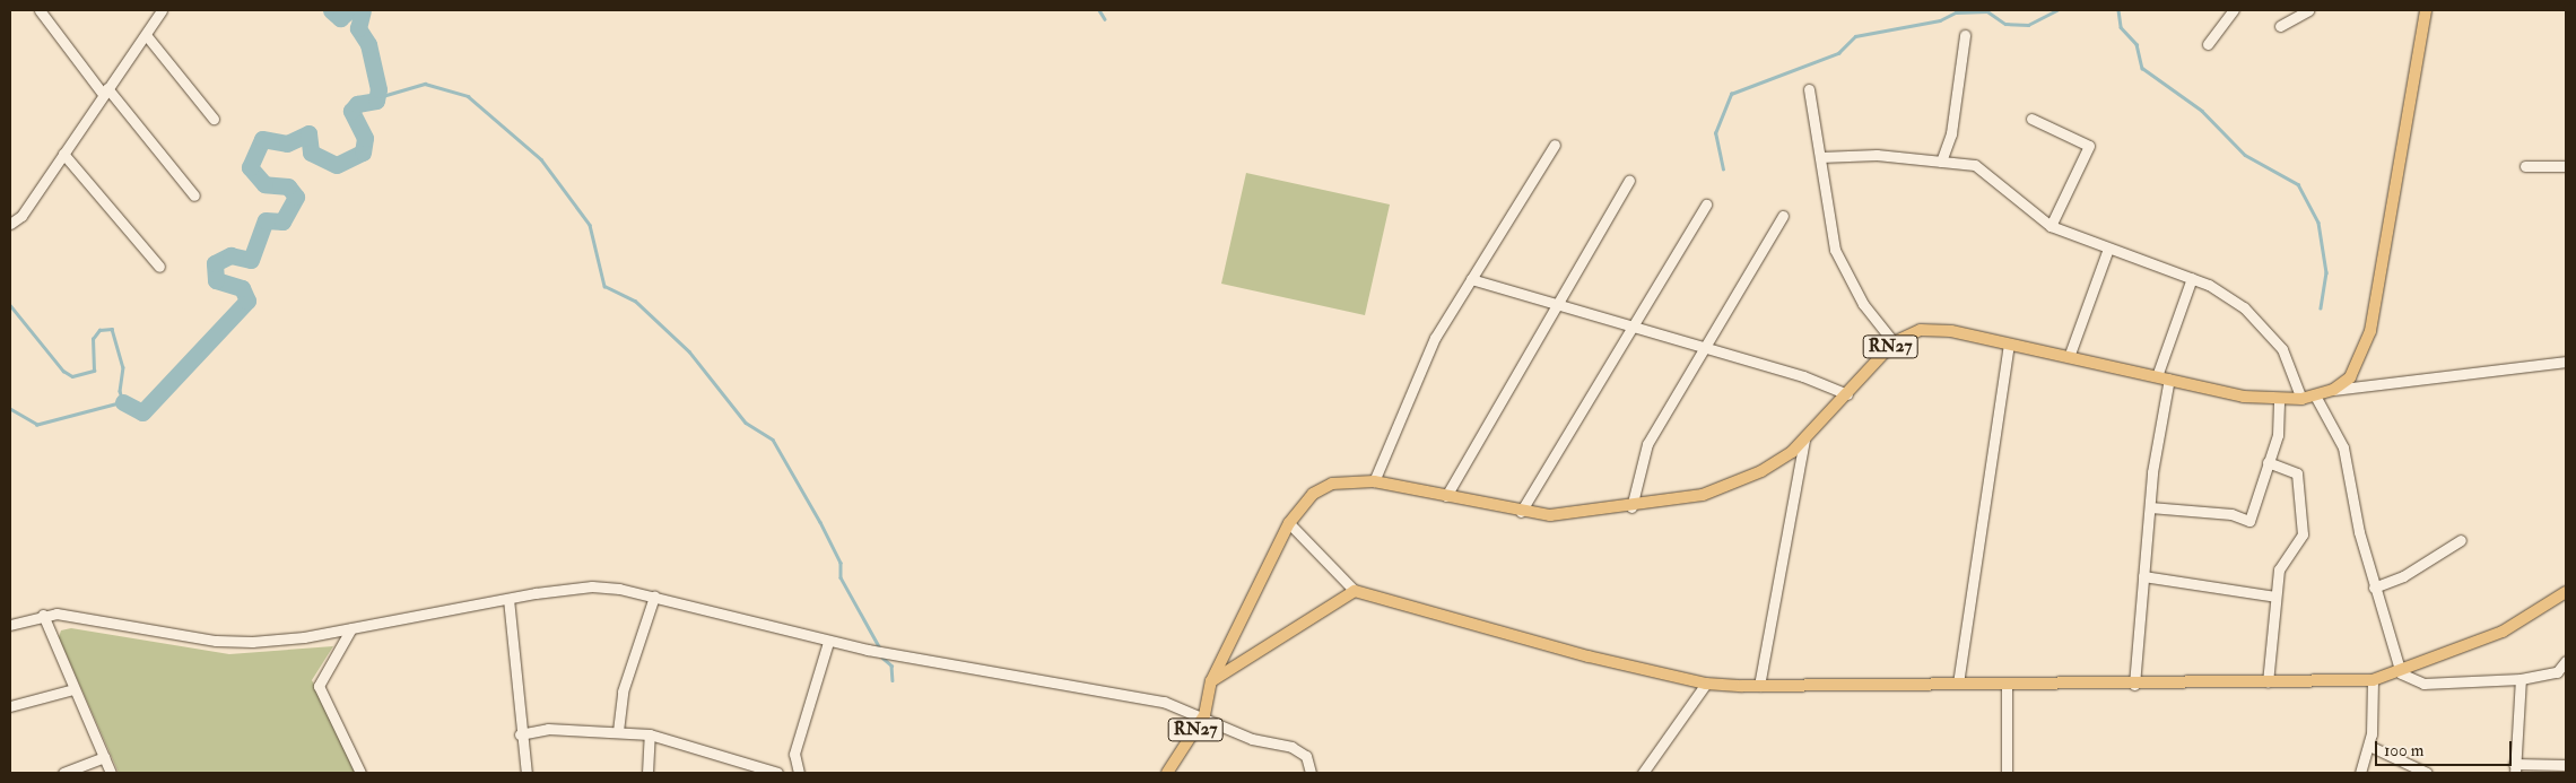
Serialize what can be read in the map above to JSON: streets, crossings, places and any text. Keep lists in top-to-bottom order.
{
  "streets": {
    "main road": ["RN27"]
  },
  "scale_bar": "100 m"
}
